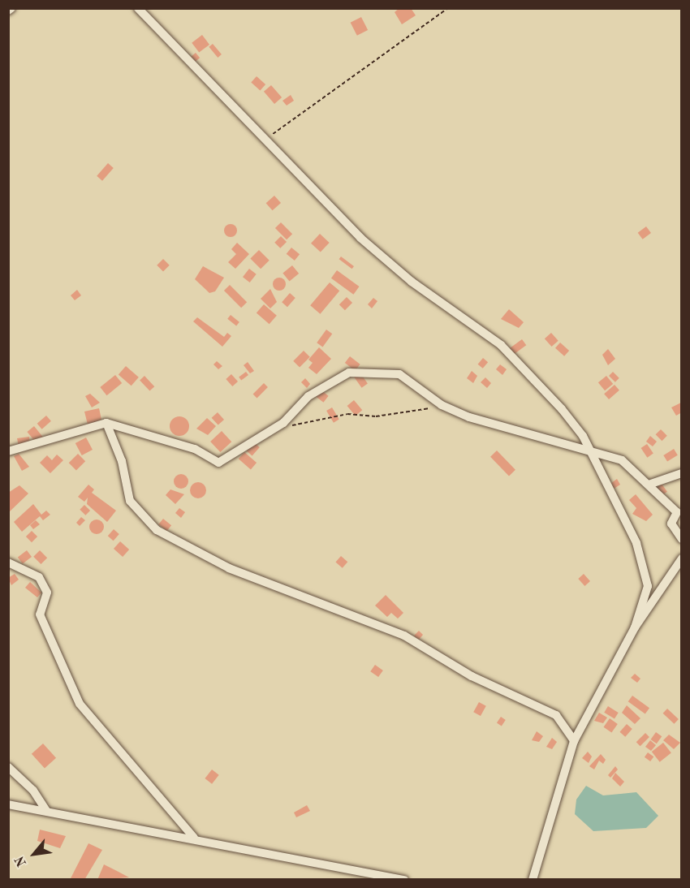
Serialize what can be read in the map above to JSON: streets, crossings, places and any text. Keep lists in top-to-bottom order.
{
  "north": "bottom left"
}
